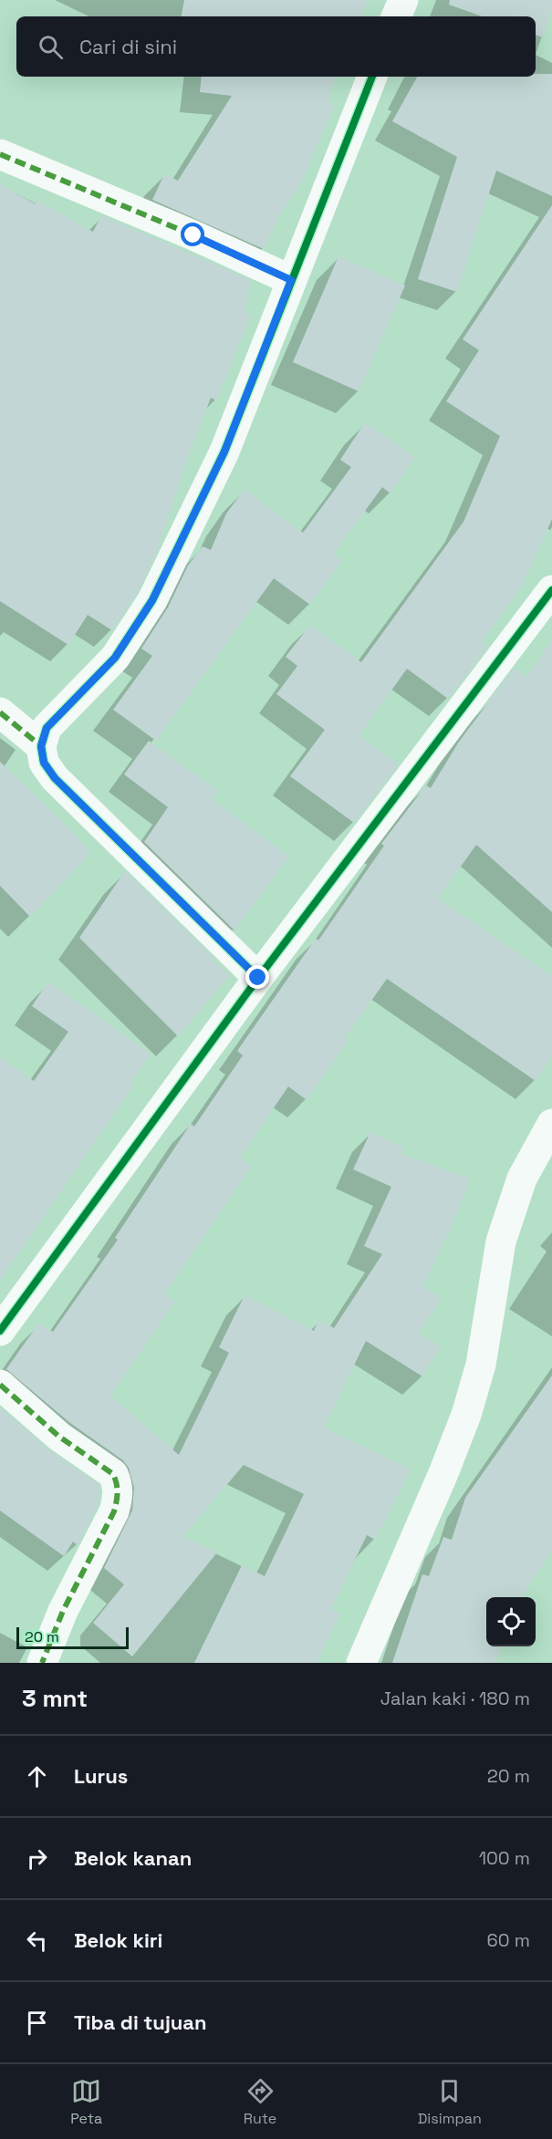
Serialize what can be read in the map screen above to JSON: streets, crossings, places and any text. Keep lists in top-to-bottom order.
{
  "scale_bar": "20 m",
  "page": {
    "search": "Cari di sini",
    "scale": "20 m",
    "heading": ["3 mnt", "Jalan kaki · 180 m"],
    "list": [
      ["Lurus", "20 m"],
      ["Belok kanan", "100 m"],
      ["Belok kiri", "60 m"],
      "Tiba di tujuan"
    ],
    "nav": ["Peta", "Rute", "Disimpan"]
  }
}
